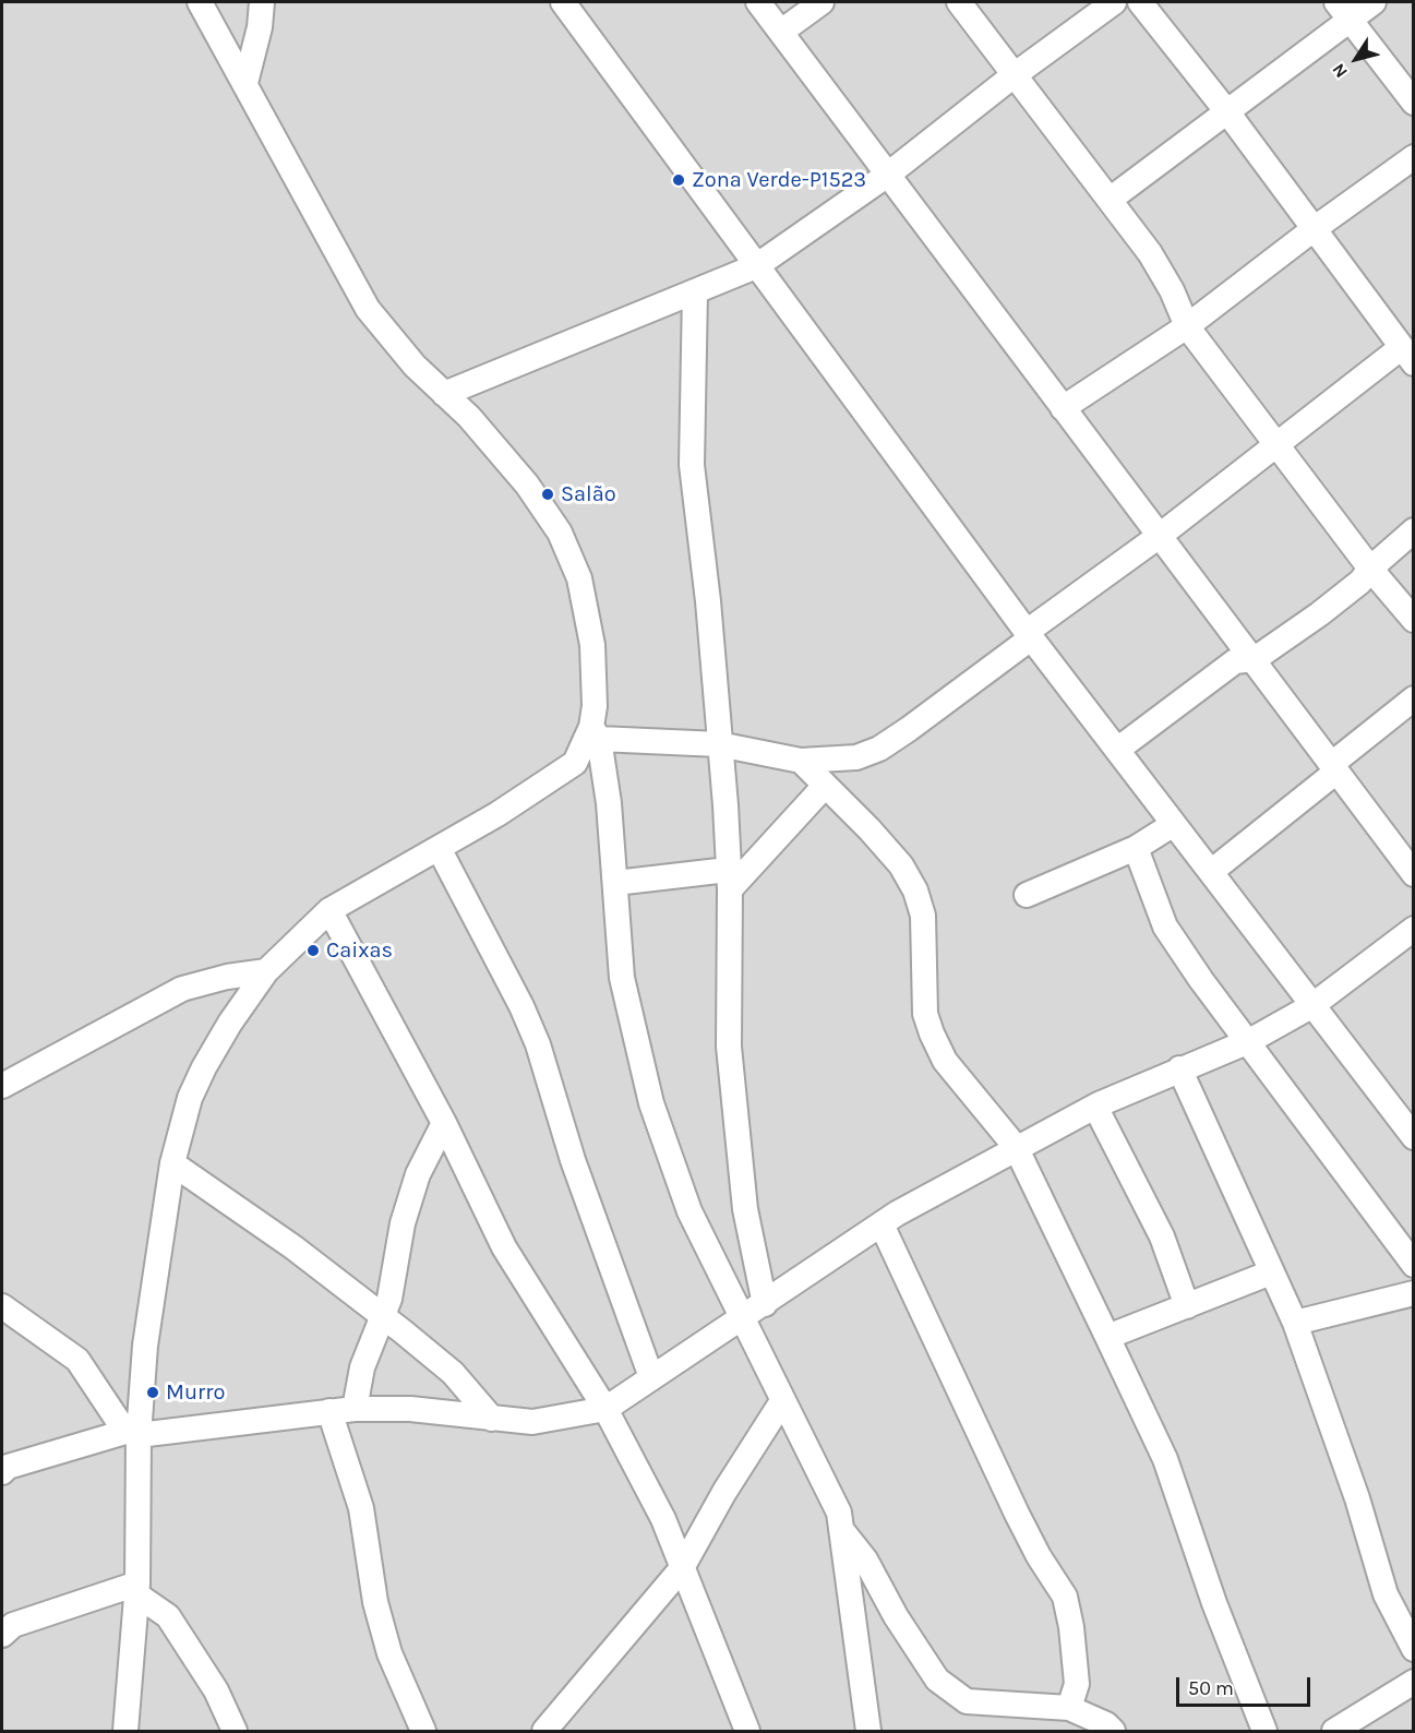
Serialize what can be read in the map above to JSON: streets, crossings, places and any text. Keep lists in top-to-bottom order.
{
  "places": [
    "Zona Verde-P1523",
    "Salão",
    "Caixas",
    "Murro"
  ],
  "scale_bar": "50 m",
  "north": "bottom left"
}
